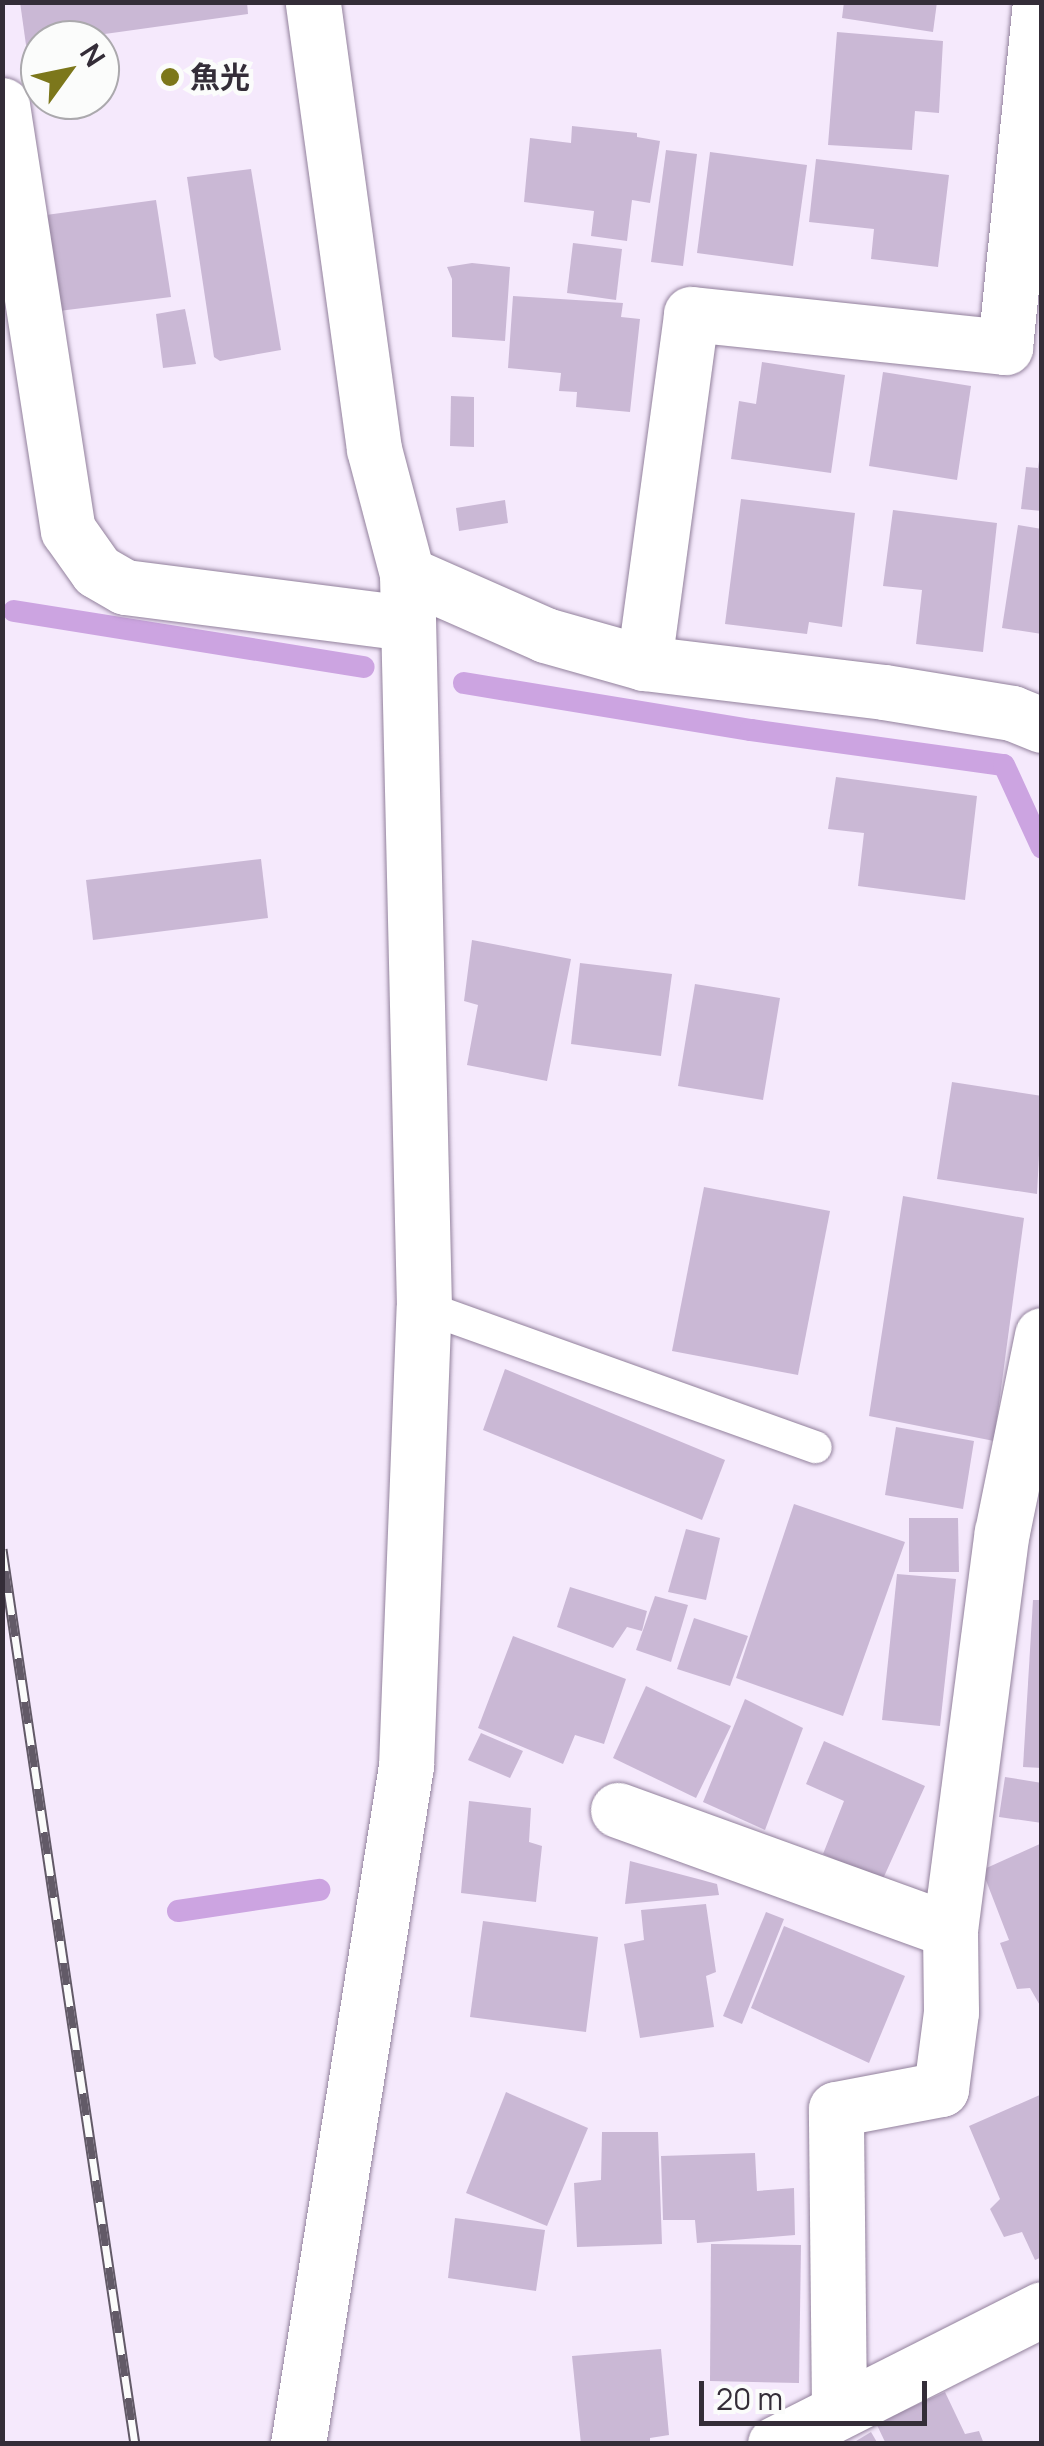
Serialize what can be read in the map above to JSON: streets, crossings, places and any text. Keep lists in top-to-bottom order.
{
  "places": ["魚光"],
  "scale_bar": "20 m",
  "north": "top right"
}
